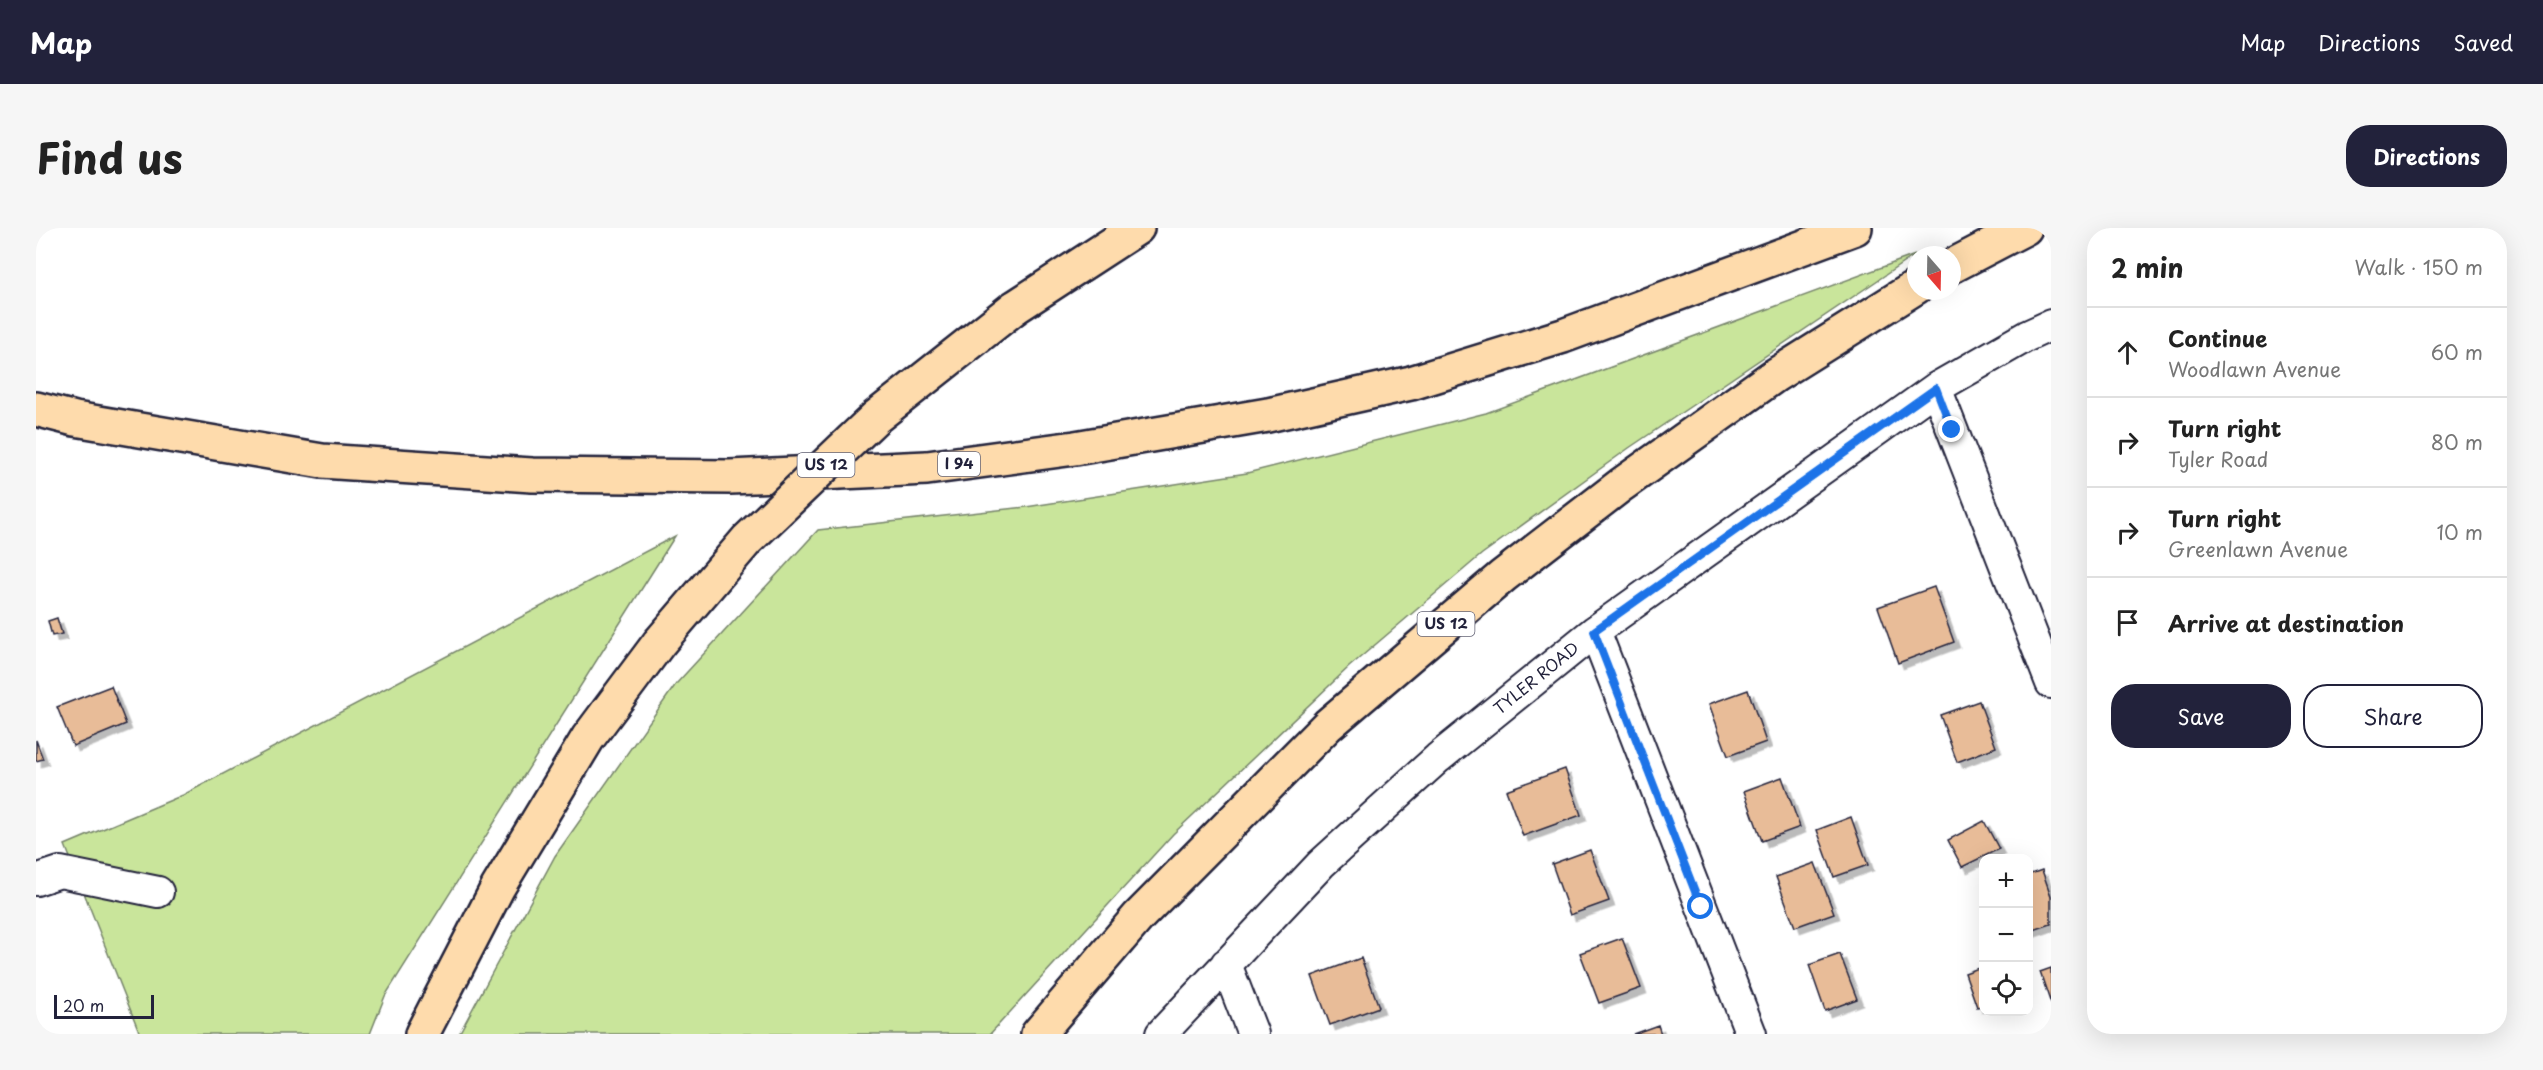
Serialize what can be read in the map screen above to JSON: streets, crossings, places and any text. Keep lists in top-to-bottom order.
{
  "streets": {
    "highway": ["I 94", "US 12"],
    "street": ["TYLER ROAD"]
  },
  "scale_bar": "20 m",
  "north": "bottom",
  "page": {
    "header": "Map",
    "nav": ["Map", "Directions", "Saved"],
    "title": "Find us",
    "buttons": [
      "Directions",
      ["Save", "Share"]
    ],
    "heading": ["2 min", "Walk · 150 m"],
    "list": [
      ["Continue", "Woodlawn Avenue", "60 m"],
      ["Turn right", "Tyler Road", "80 m"],
      ["Turn right", "Greenlawn Avenue", "10 m"],
      "Arrive at destination"
    ],
    "map_buttons": ["+", "−"],
    "scale": "20 m"
  }
}
